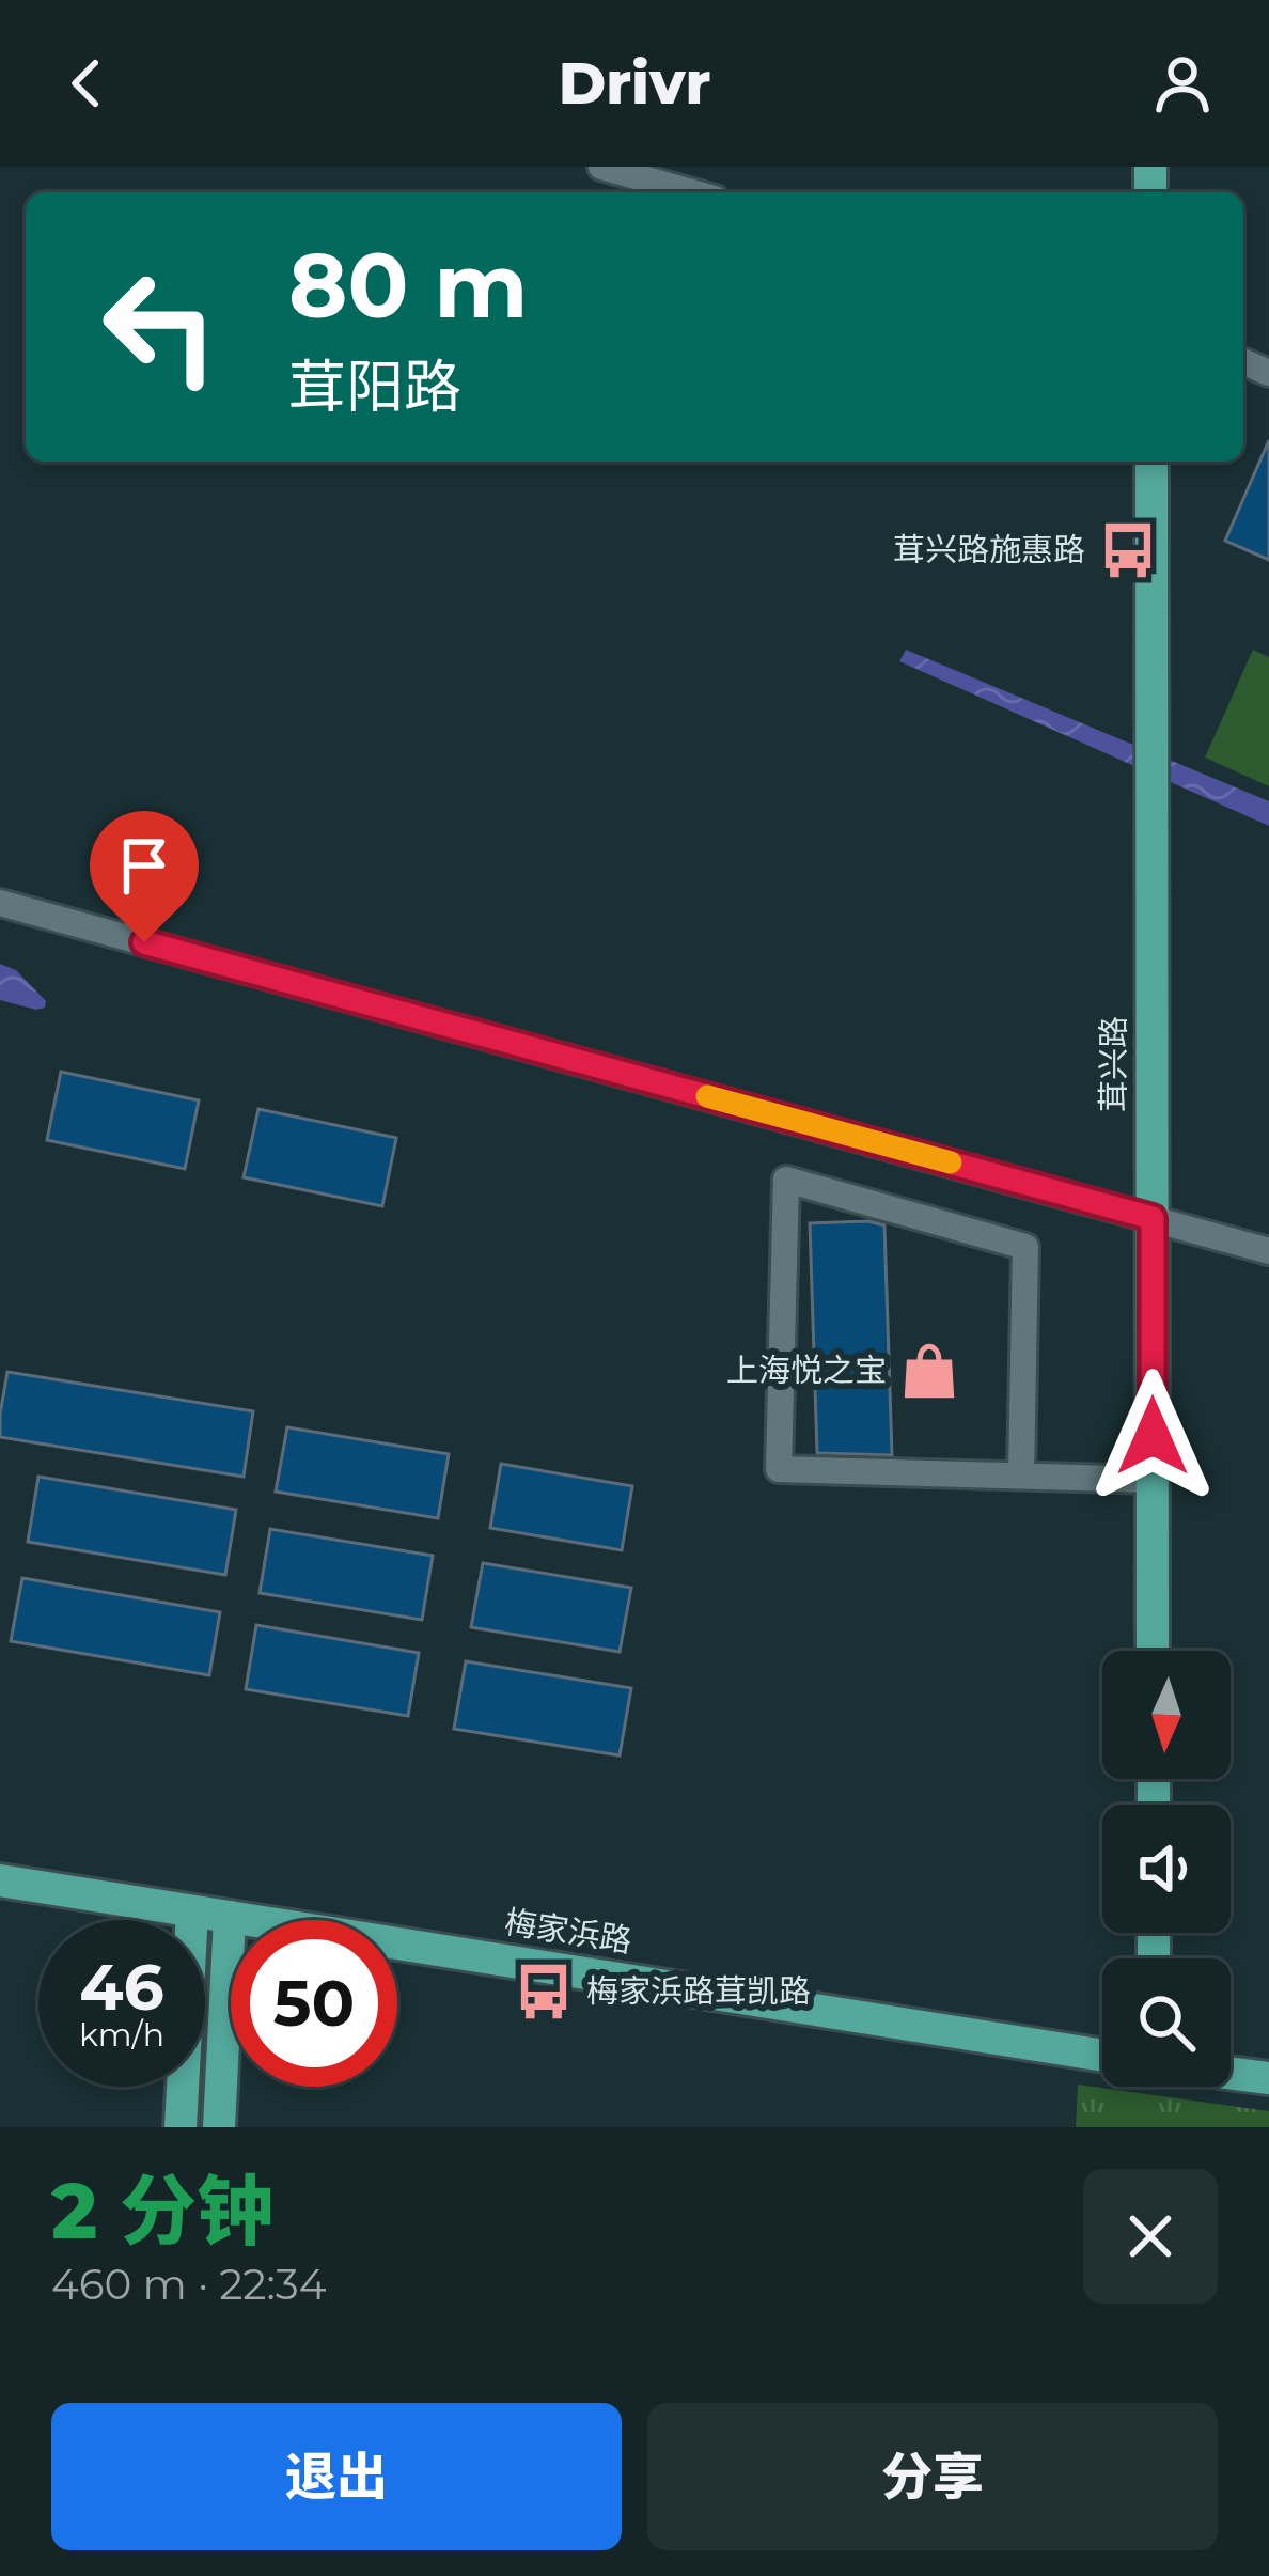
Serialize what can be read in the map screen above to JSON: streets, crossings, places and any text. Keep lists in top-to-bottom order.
{
  "streets": {
    "main road": ["茸兴路", "梅家浜路"]
  },
  "places": {
    "bus stop": ["茸兴路施惠路", "梅家浜路茸凯路"],
    "shop": ["上海悦之宝"]
  },
  "north": "bottom",
  "page": {
    "header": "Drivr",
    "turn": ["80 m", "茸阳路"],
    "speed": "46 km/h",
    "limit": "50",
    "heading": ["2 分钟", "460 m · 22:34"],
    "buttons": ["退出", "分享"]
  }
}
